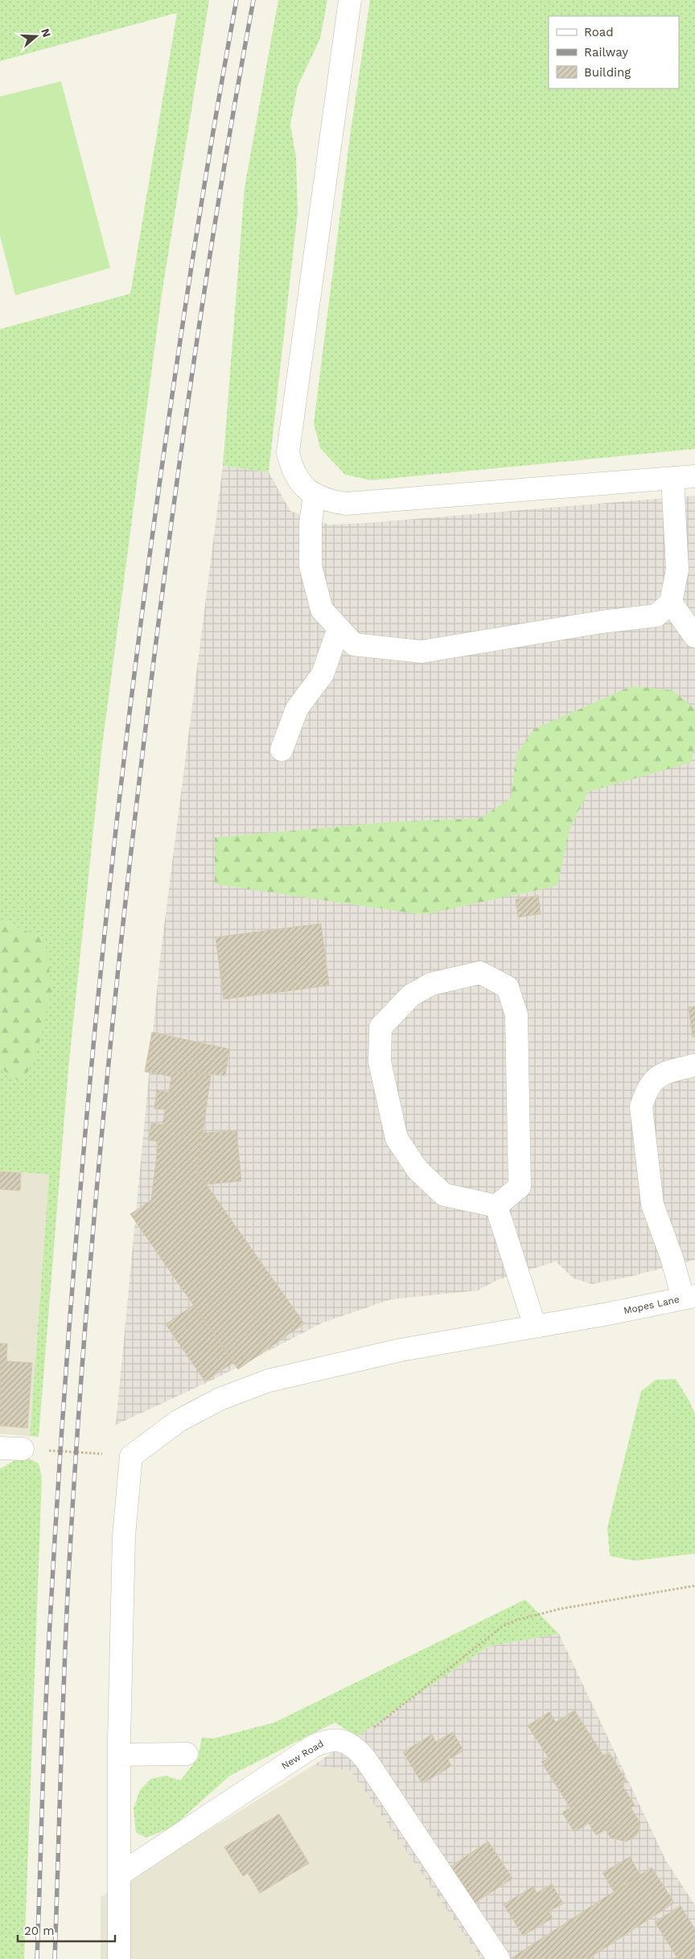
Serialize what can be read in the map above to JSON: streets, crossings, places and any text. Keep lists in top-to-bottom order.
{
  "streets": {
    "street": ["Mopes Lane", "New Road"]
  },
  "legend": ["Road", "Railway", "Building"],
  "scale_bar": "20 m",
  "north": "right"
}
